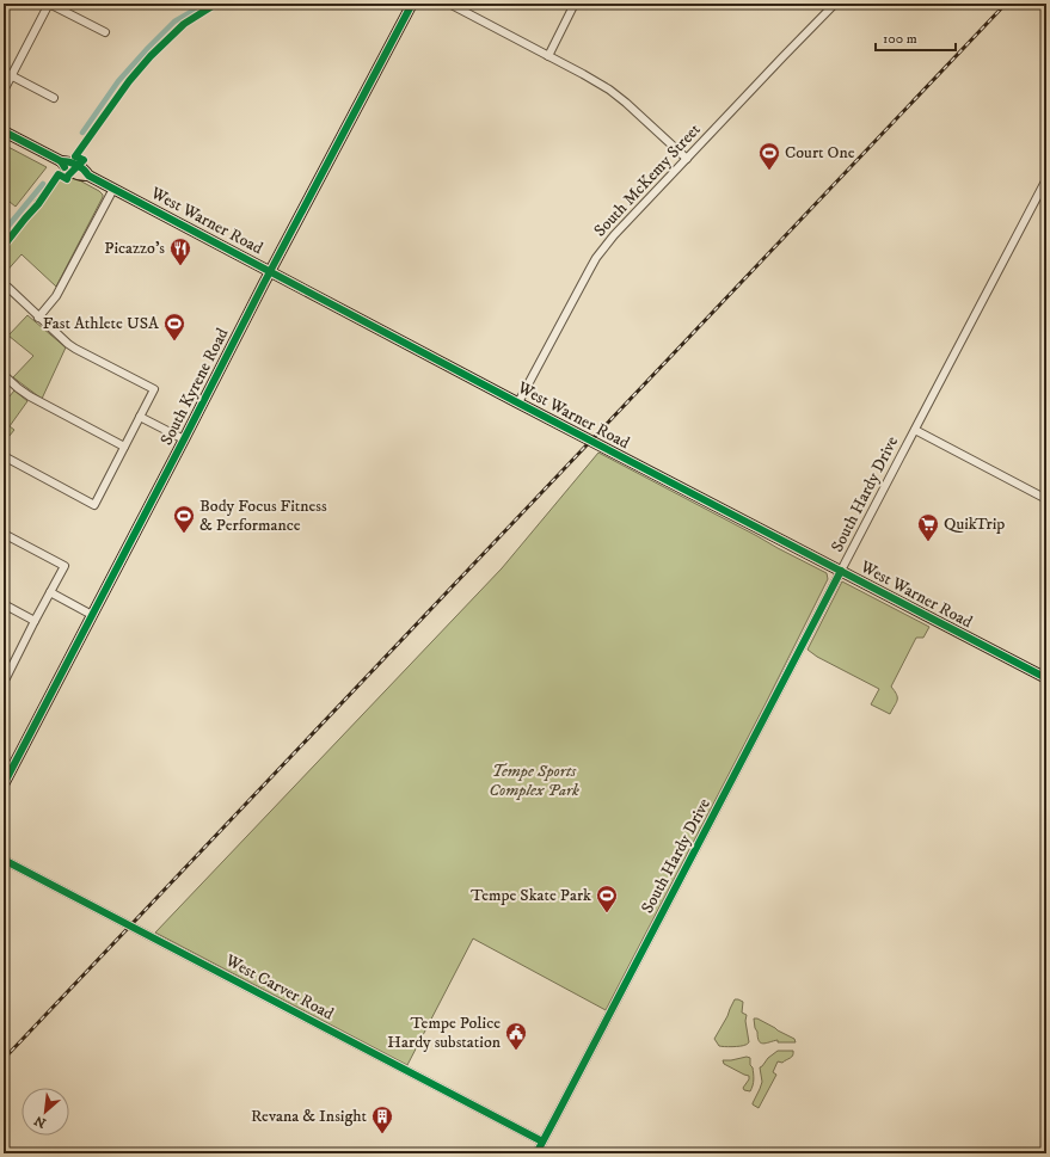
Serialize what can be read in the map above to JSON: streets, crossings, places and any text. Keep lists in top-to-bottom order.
{
  "streets": {
    "main road": ["West Warner Road", "South Kyrene Road"],
    "street": ["South McKemy Street", "South Hardy Drive", "West Carver Road"]
  },
  "crossings": [
    ["South McKemy Street", "West Warner Road"],
    ["West Warner Road", "South Kyrene Road"],
    ["West Warner Road", "South Hardy Drive"],
    ["South Hardy Drive", "West Carver Road"]
  ],
  "parks": ["Tempe Sports Complex Park"],
  "places": {
    "sports": [
      "Court One",
      "Fast Athlete USA",
      "Body Focus Fitness & Performance",
      "Tempe Skate Park"
    ],
    "restaurant": ["Picazzo’s"],
    "supermarket": ["QuikTrip"],
    "public building": ["Tempe Police Hardy substation"],
    "building": ["Revana & Insight"]
  },
  "scale_bar": "100 m",
  "north": "bottom left"
}
